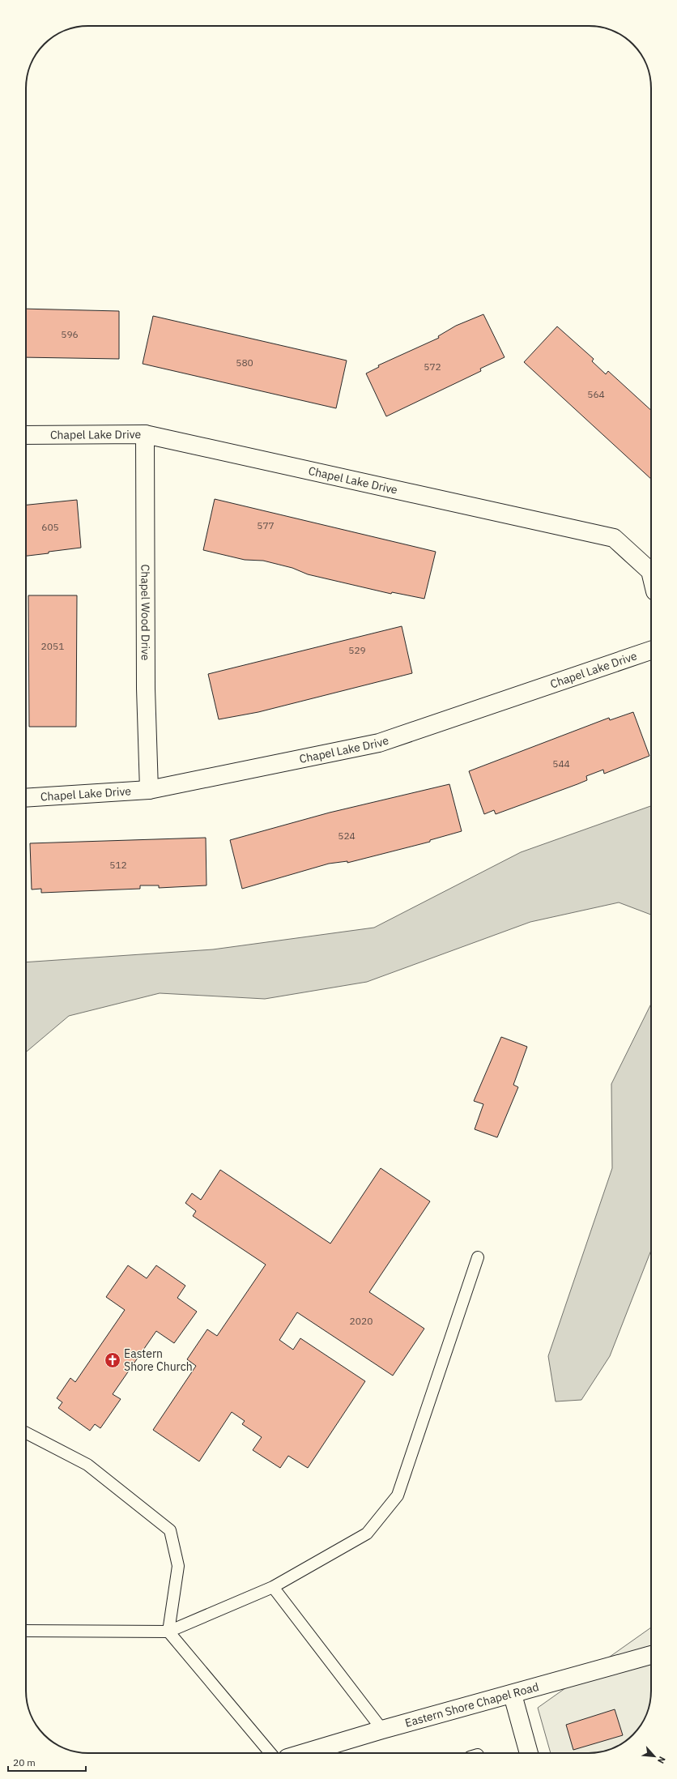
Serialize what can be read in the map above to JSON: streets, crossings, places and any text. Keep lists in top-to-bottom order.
{
  "streets": {
    "street": ["Chapel Lake Drive", "Chapel Wood Drive", "Eastern Shore Chapel Road"]
  },
  "crossings": [
    ["Chapel Lake Drive", "Chapel Wood Drive"]
  ],
  "places": {
    "church": ["Eastern Shore Church"]
  },
  "house_numbers": [
    "596",
    "580",
    "572",
    "564",
    "577",
    "605",
    "2051",
    "529",
    "544",
    "524",
    "512",
    "2020"
  ],
  "scale_bar": "20 m",
  "north": "bottom right"
}
